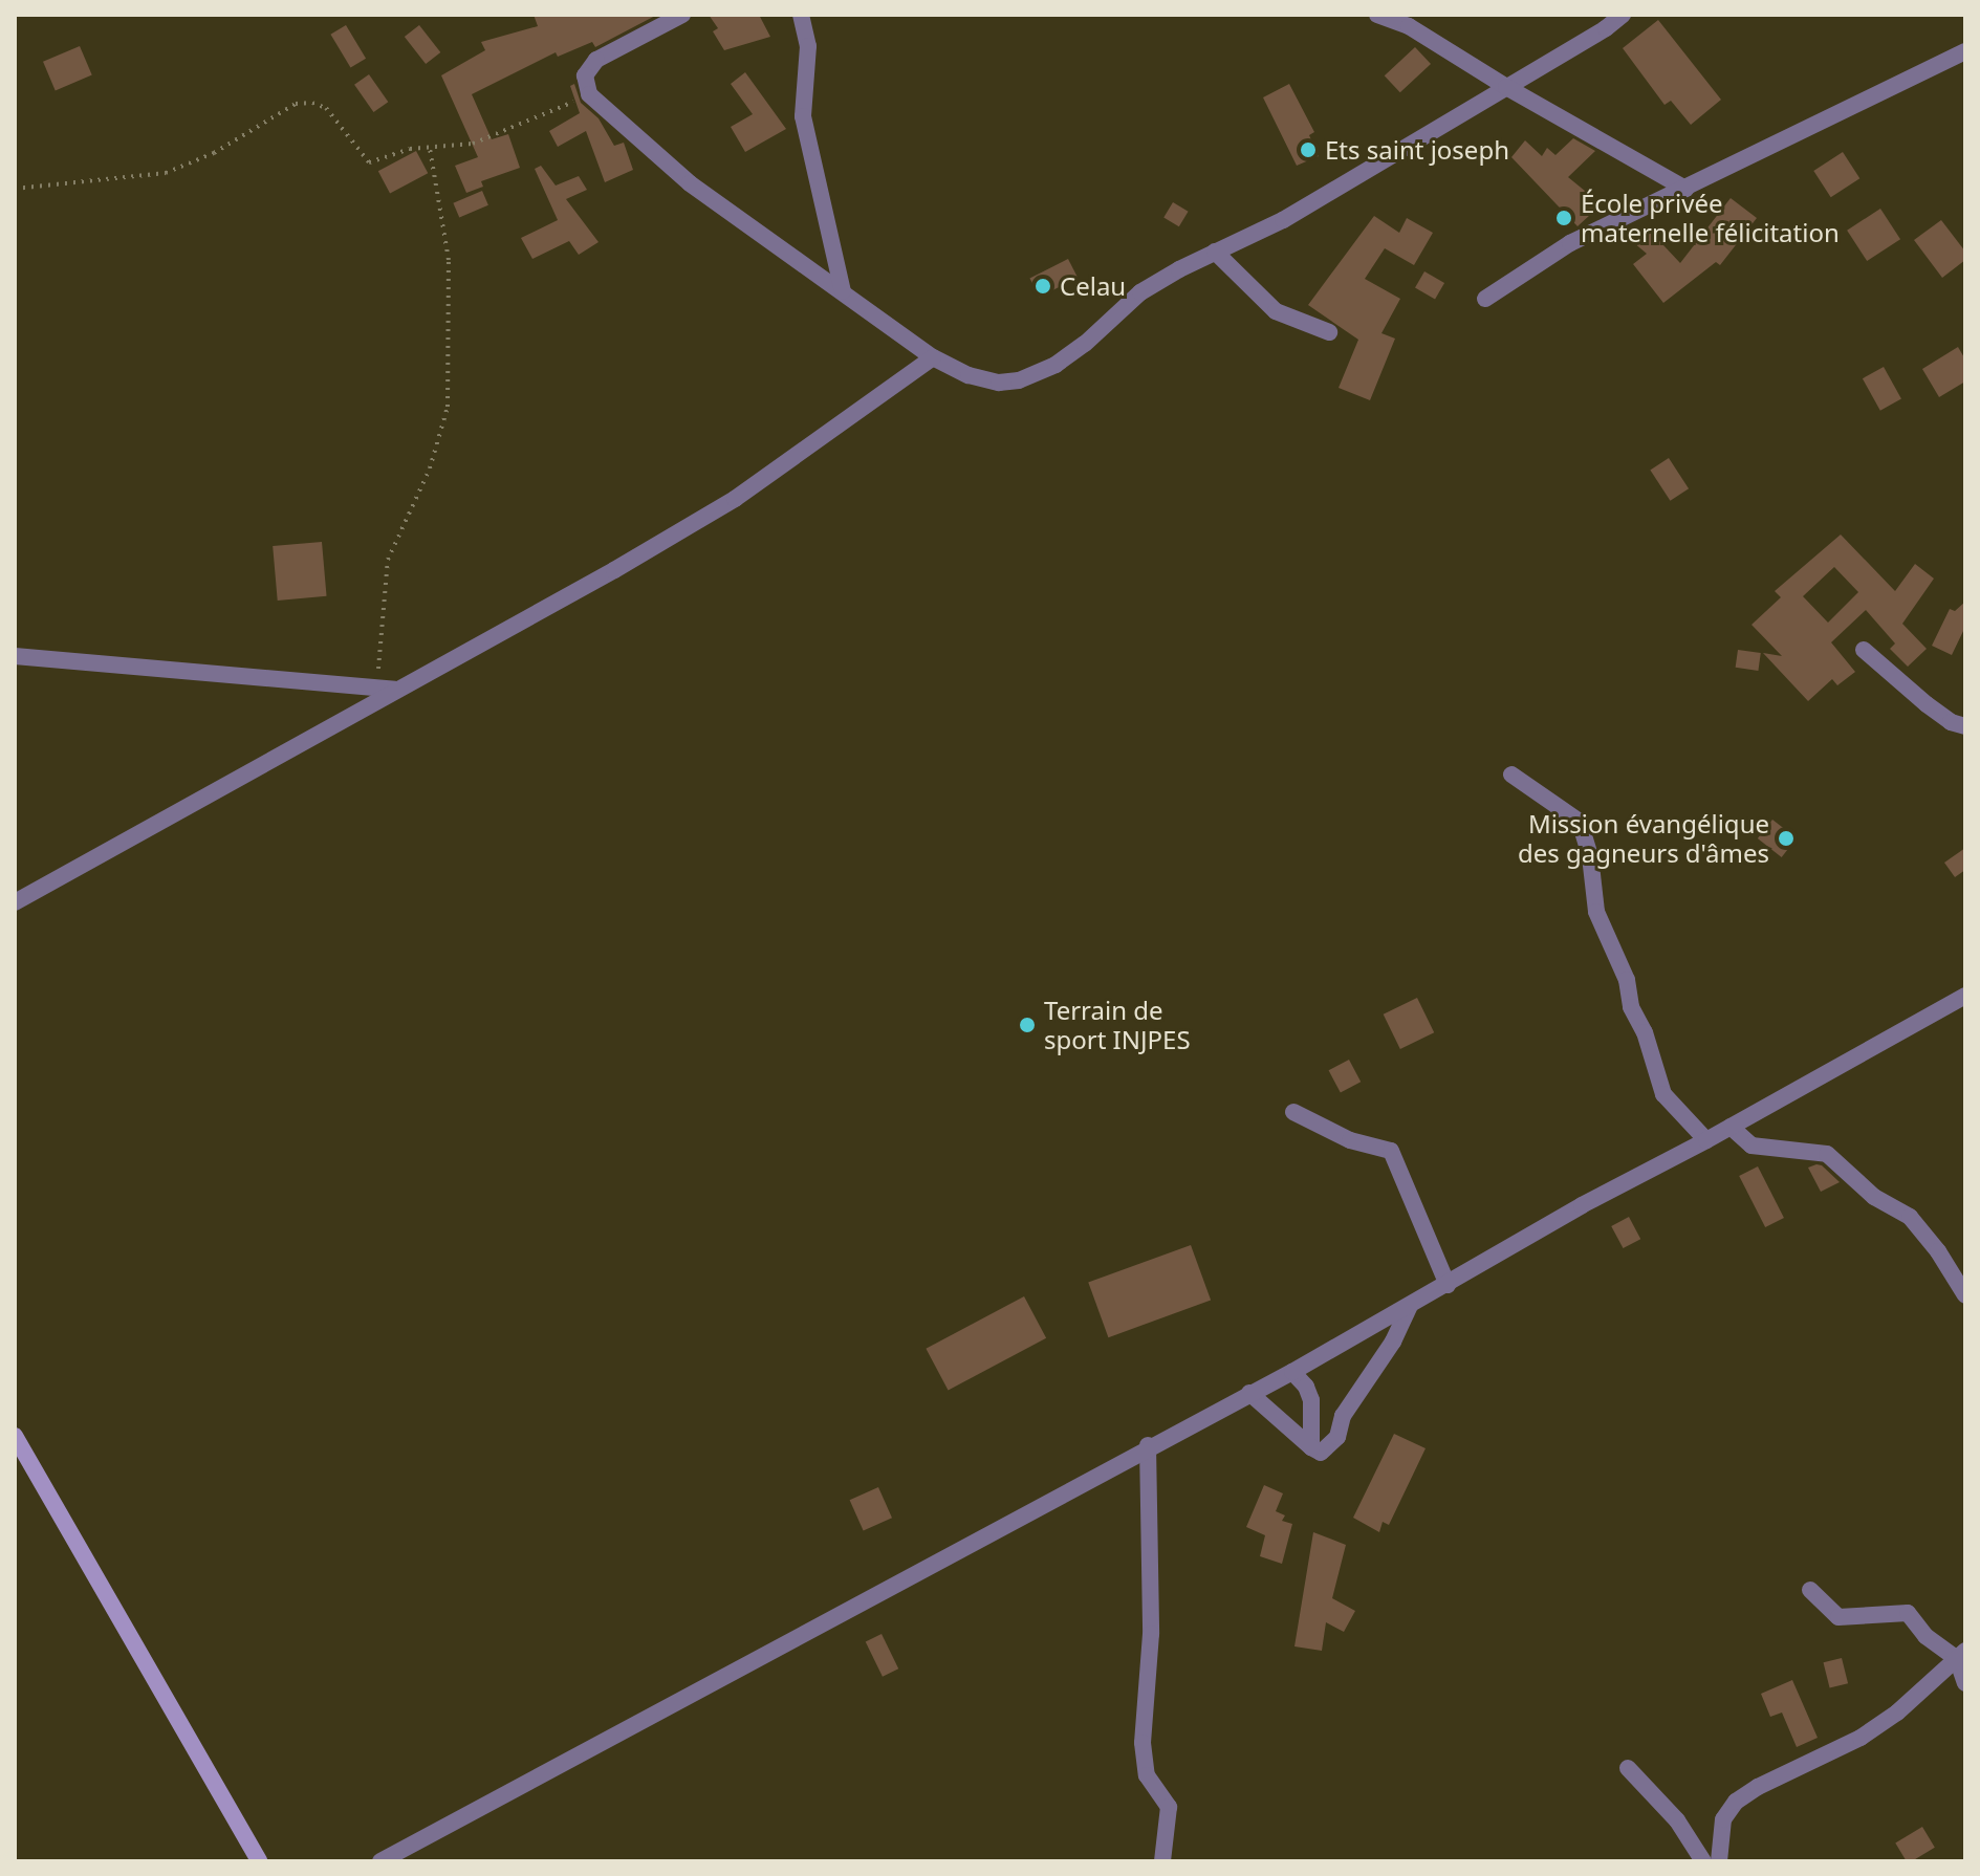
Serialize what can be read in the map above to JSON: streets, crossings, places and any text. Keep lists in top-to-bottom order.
{
  "places": [
    "Ets saint joseph",
    "École privée maternelle félicitation",
    "Celau",
    "Mission évangélique des gagneurs d'âmes",
    "Terrain de sport INJPES"
  ]
}
